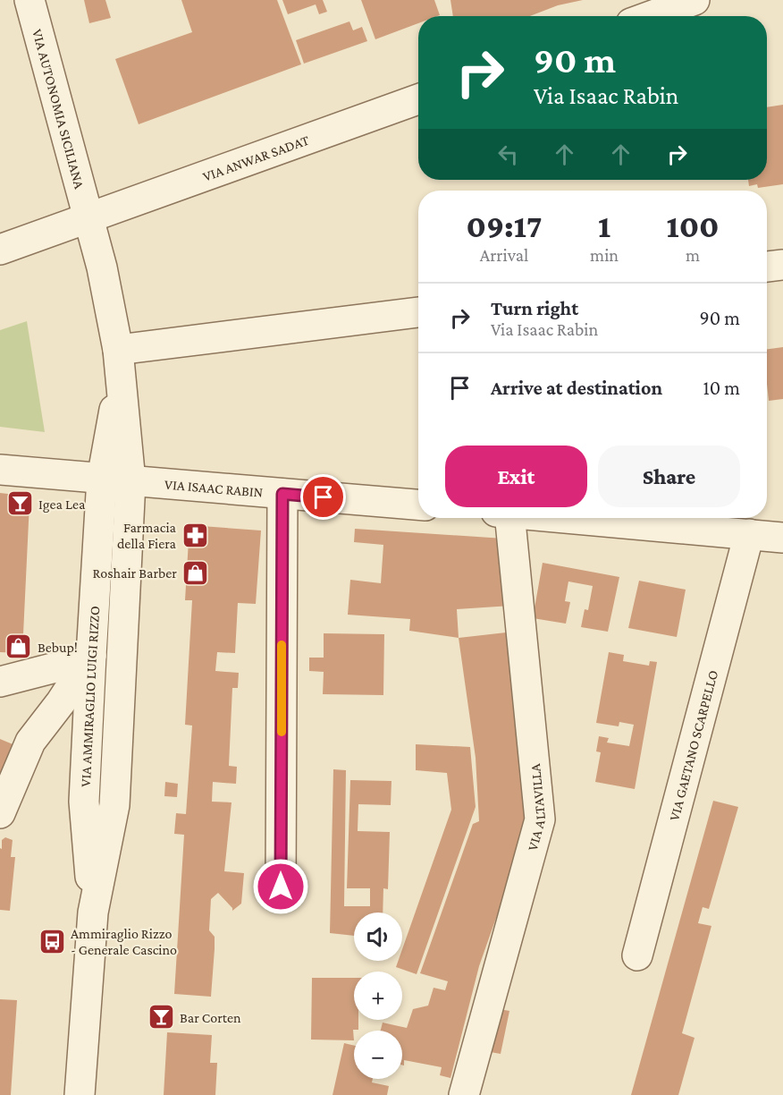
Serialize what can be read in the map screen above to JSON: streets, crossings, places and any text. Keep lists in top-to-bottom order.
{
  "streets": {
    "street": [
      "VIA AUTONOMIA SICILIANA",
      "VIA ANWAR SADAT",
      "VIA ISAAC RABIN",
      "VIA AMMIRAGLIO LUIGI RIZZO",
      "VIA GAETANO SCARPELLO",
      "VIA ALTAVILLA"
    ]
  },
  "crossings": [
    ["VIA AUTONOMIA SICILIANA", "VIA ANWAR SADAT"],
    ["VIA AUTONOMIA SICILIANA", "VIA AMMIRAGLIO LUIGI RIZZO"],
    ["VIA ISAAC RABIN", "VIA AMMIRAGLIO LUIGI RIZZO"]
  ],
  "places": {
    "bar": ["Igea Lea", "Bar Corten"],
    "pharmacy": ["Farmacia della Fiera"],
    "shop": ["Roshair Barber", "Bebup!"],
    "bus stop": ["Ammiraglio Rizzo - Generale Cascino"]
  },
  "page": {
    "turn": ["90 m", "Via Isaac Rabin"],
    "eta": [
      "09:17",
      "Arrival",
      "1",
      "min",
      "100",
      "m"
    ],
    "list": [
      {
        "name": "Turn right",
        "note": "Via Isaac Rabin",
        "value": "90 m"
      },
      {
        "name": "Arrive at destination",
        "value": "10 m"
      }
    ],
    "buttons": ["Exit", "Share"],
    "map_buttons": ["+", "−"]
  }
}
